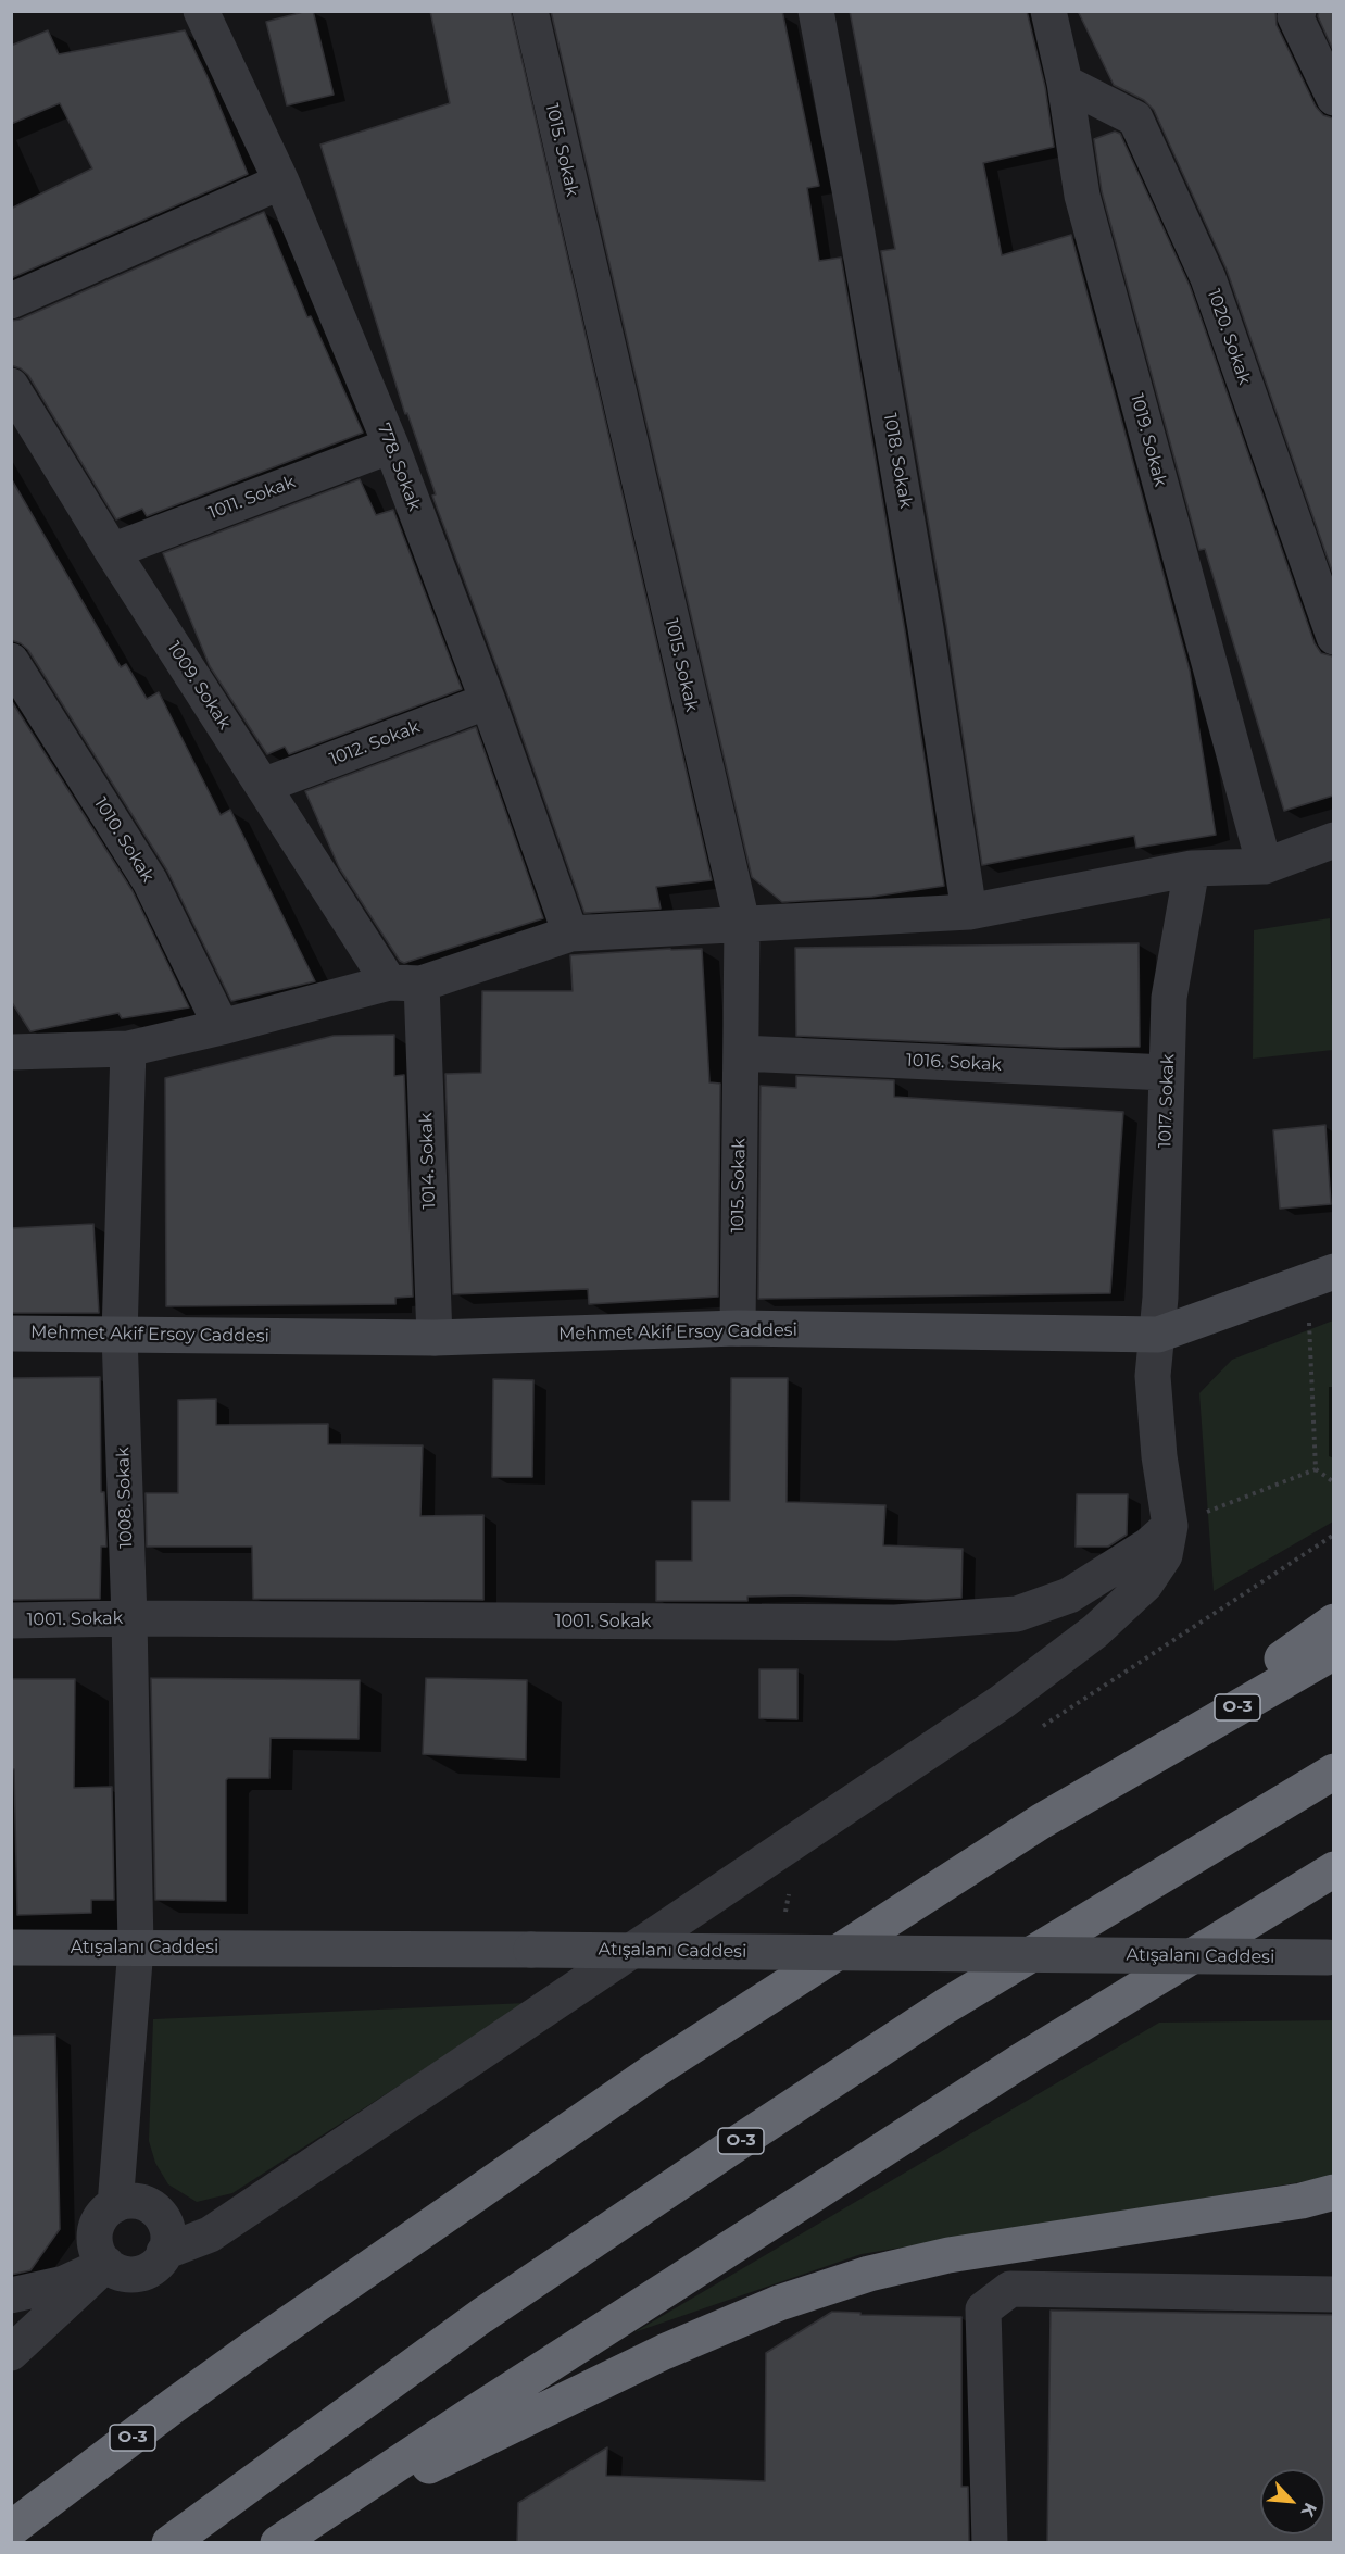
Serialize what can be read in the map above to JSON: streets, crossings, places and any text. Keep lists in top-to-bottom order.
{
  "streets": {
    "highway": ["O-3"],
    "main road": ["Mehmet Akif Ersoy Caddesi", "Atışalanı Caddesi"],
    "street": [
      "1015. Sokak",
      "1020. Sokak",
      "1019. Sokak",
      "1018. Sokak",
      "778. Sokak",
      "1011. Sokak",
      "1009. Sokak",
      "1012. Sokak",
      "1010. Sokak",
      "1016. Sokak",
      "1017. Sokak",
      "1014. Sokak",
      "1008. Sokak",
      "1001. Sokak"
    ]
  },
  "crossings": [
    ["1015. Sokak", "1016. Sokak"],
    ["1015. Sokak", "Mehmet Akif Ersoy Caddesi"],
    ["1020. Sokak", "1019. Sokak"],
    ["778. Sokak", "1011. Sokak"],
    ["778. Sokak", "1012. Sokak"],
    ["1011. Sokak", "1009. Sokak"],
    ["1009. Sokak", "1012. Sokak"],
    ["1009. Sokak", "1014. Sokak"],
    ["1016. Sokak", "1017. Sokak"],
    ["1017. Sokak", "Mehmet Akif Ersoy Caddesi"],
    ["1017. Sokak", "1001. Sokak"],
    ["1014. Sokak", "Mehmet Akif Ersoy Caddesi"],
    ["Mehmet Akif Ersoy Caddesi", "1008. Sokak"],
    ["1008. Sokak", "1001. Sokak"],
    ["1008. Sokak", "Atışalanı Caddesi"]
  ],
  "north": "bottom right"
}
